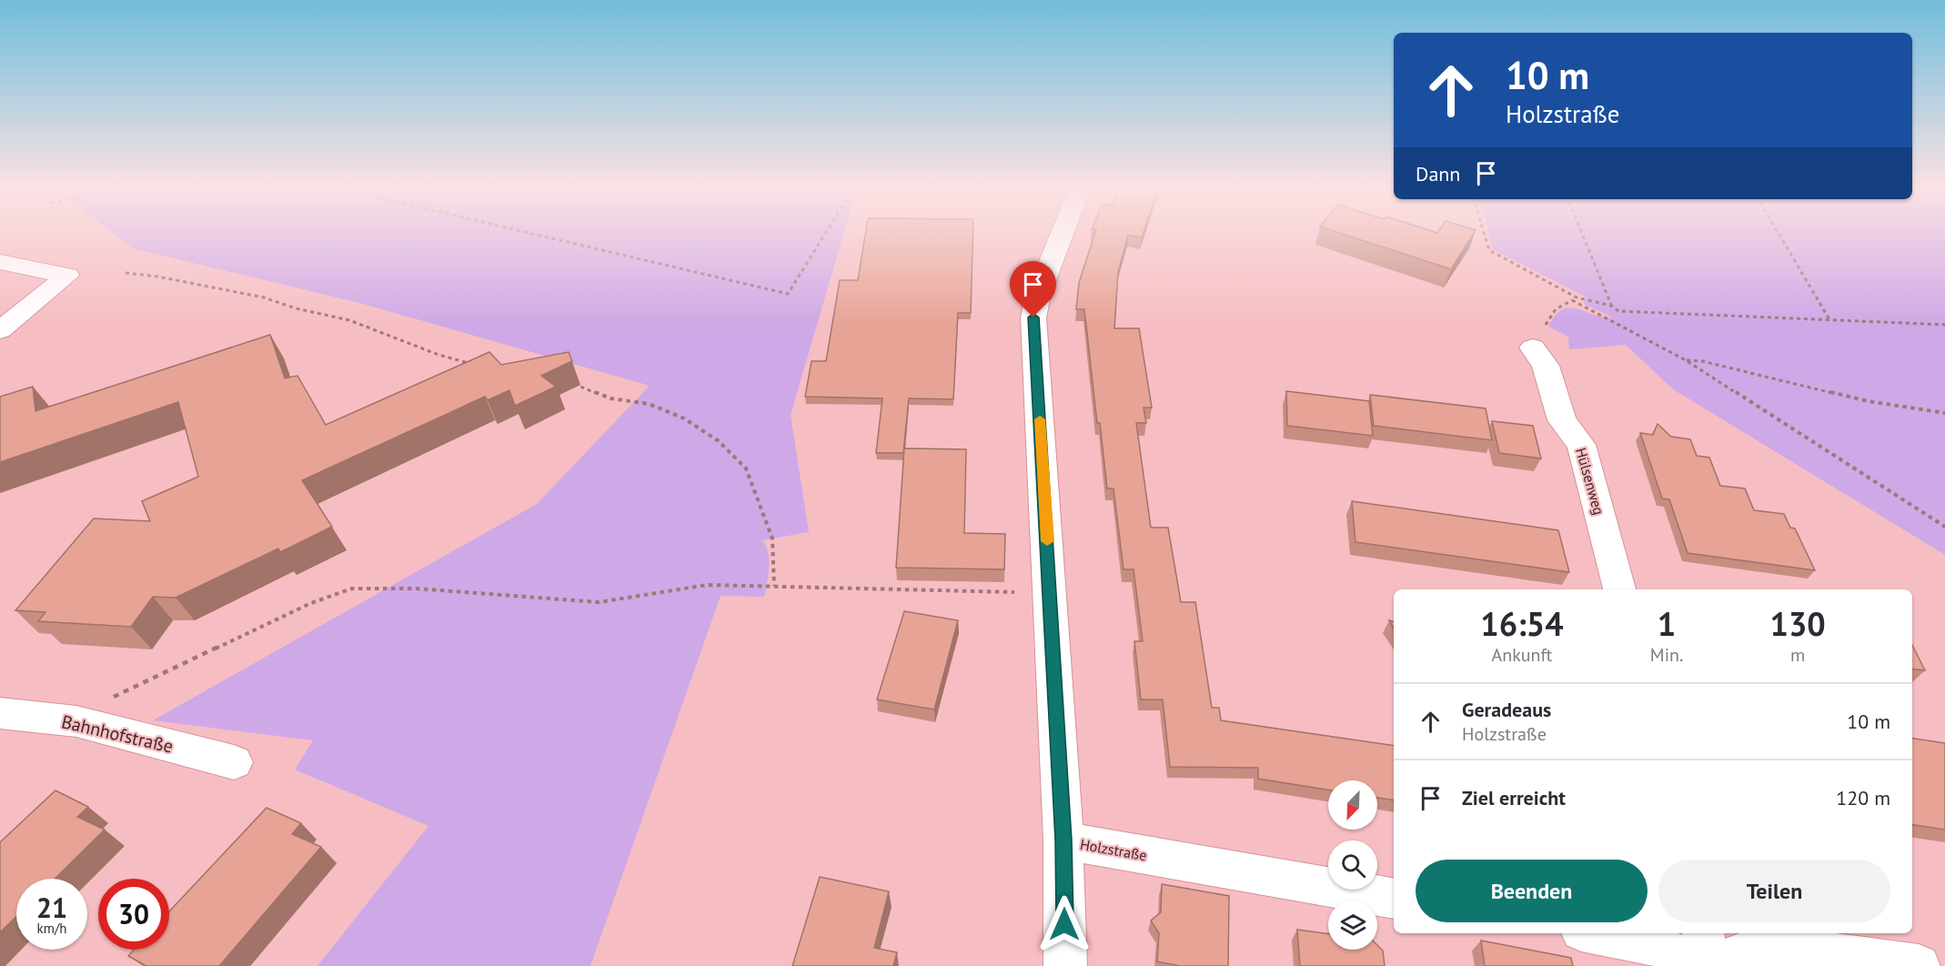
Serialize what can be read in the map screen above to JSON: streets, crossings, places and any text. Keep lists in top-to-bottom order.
{
  "streets": {
    "street": ["Hülsenweg", "Bahnhofstraße", "Holzstraße"]
  },
  "north": "bottom left",
  "page": {
    "turn": ["10 m", "Holzstraße"],
    "then": "Dann",
    "eta": [
      "16:54",
      "Ankunft",
      "1",
      "Min.",
      "130",
      "m"
    ],
    "list": [
      {
        "name": "Geradeaus",
        "note": "Holzstraße",
        "value": "10 m"
      },
      {
        "name": "Ziel erreicht",
        "value": "120 m"
      }
    ],
    "buttons": ["Beenden", "Teilen"],
    "speed": "21 km/h",
    "limit": "30"
  }
}
